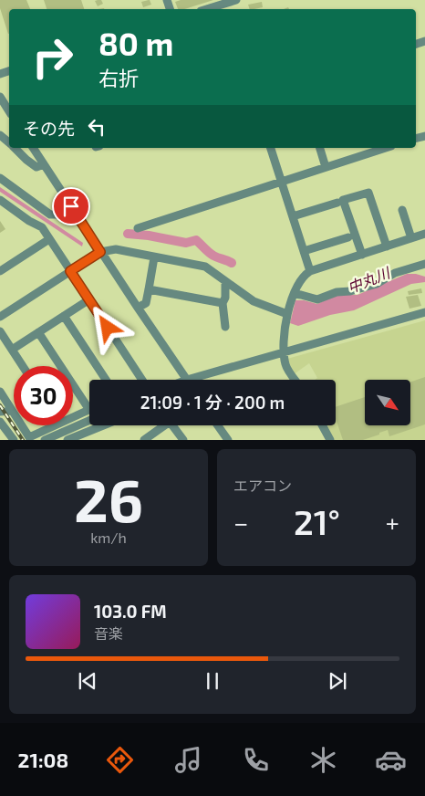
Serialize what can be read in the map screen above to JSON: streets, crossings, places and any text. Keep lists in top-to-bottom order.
{
  "water": ["中丸川"],
  "north": "bottom right",
  "page": {
    "turn": ["80 m", "右折"],
    "then": "その先",
    "limit": "30",
    "trip": "21:09 · 1 分 · 200 m",
    "tile": [
      ["26", "km/h"],
      "エアコン"
    ],
    "heat": ["−", "21°", "+"],
    "song": ["103.0 FM", "音楽"],
    "tabs": "21:08"
  }
}
